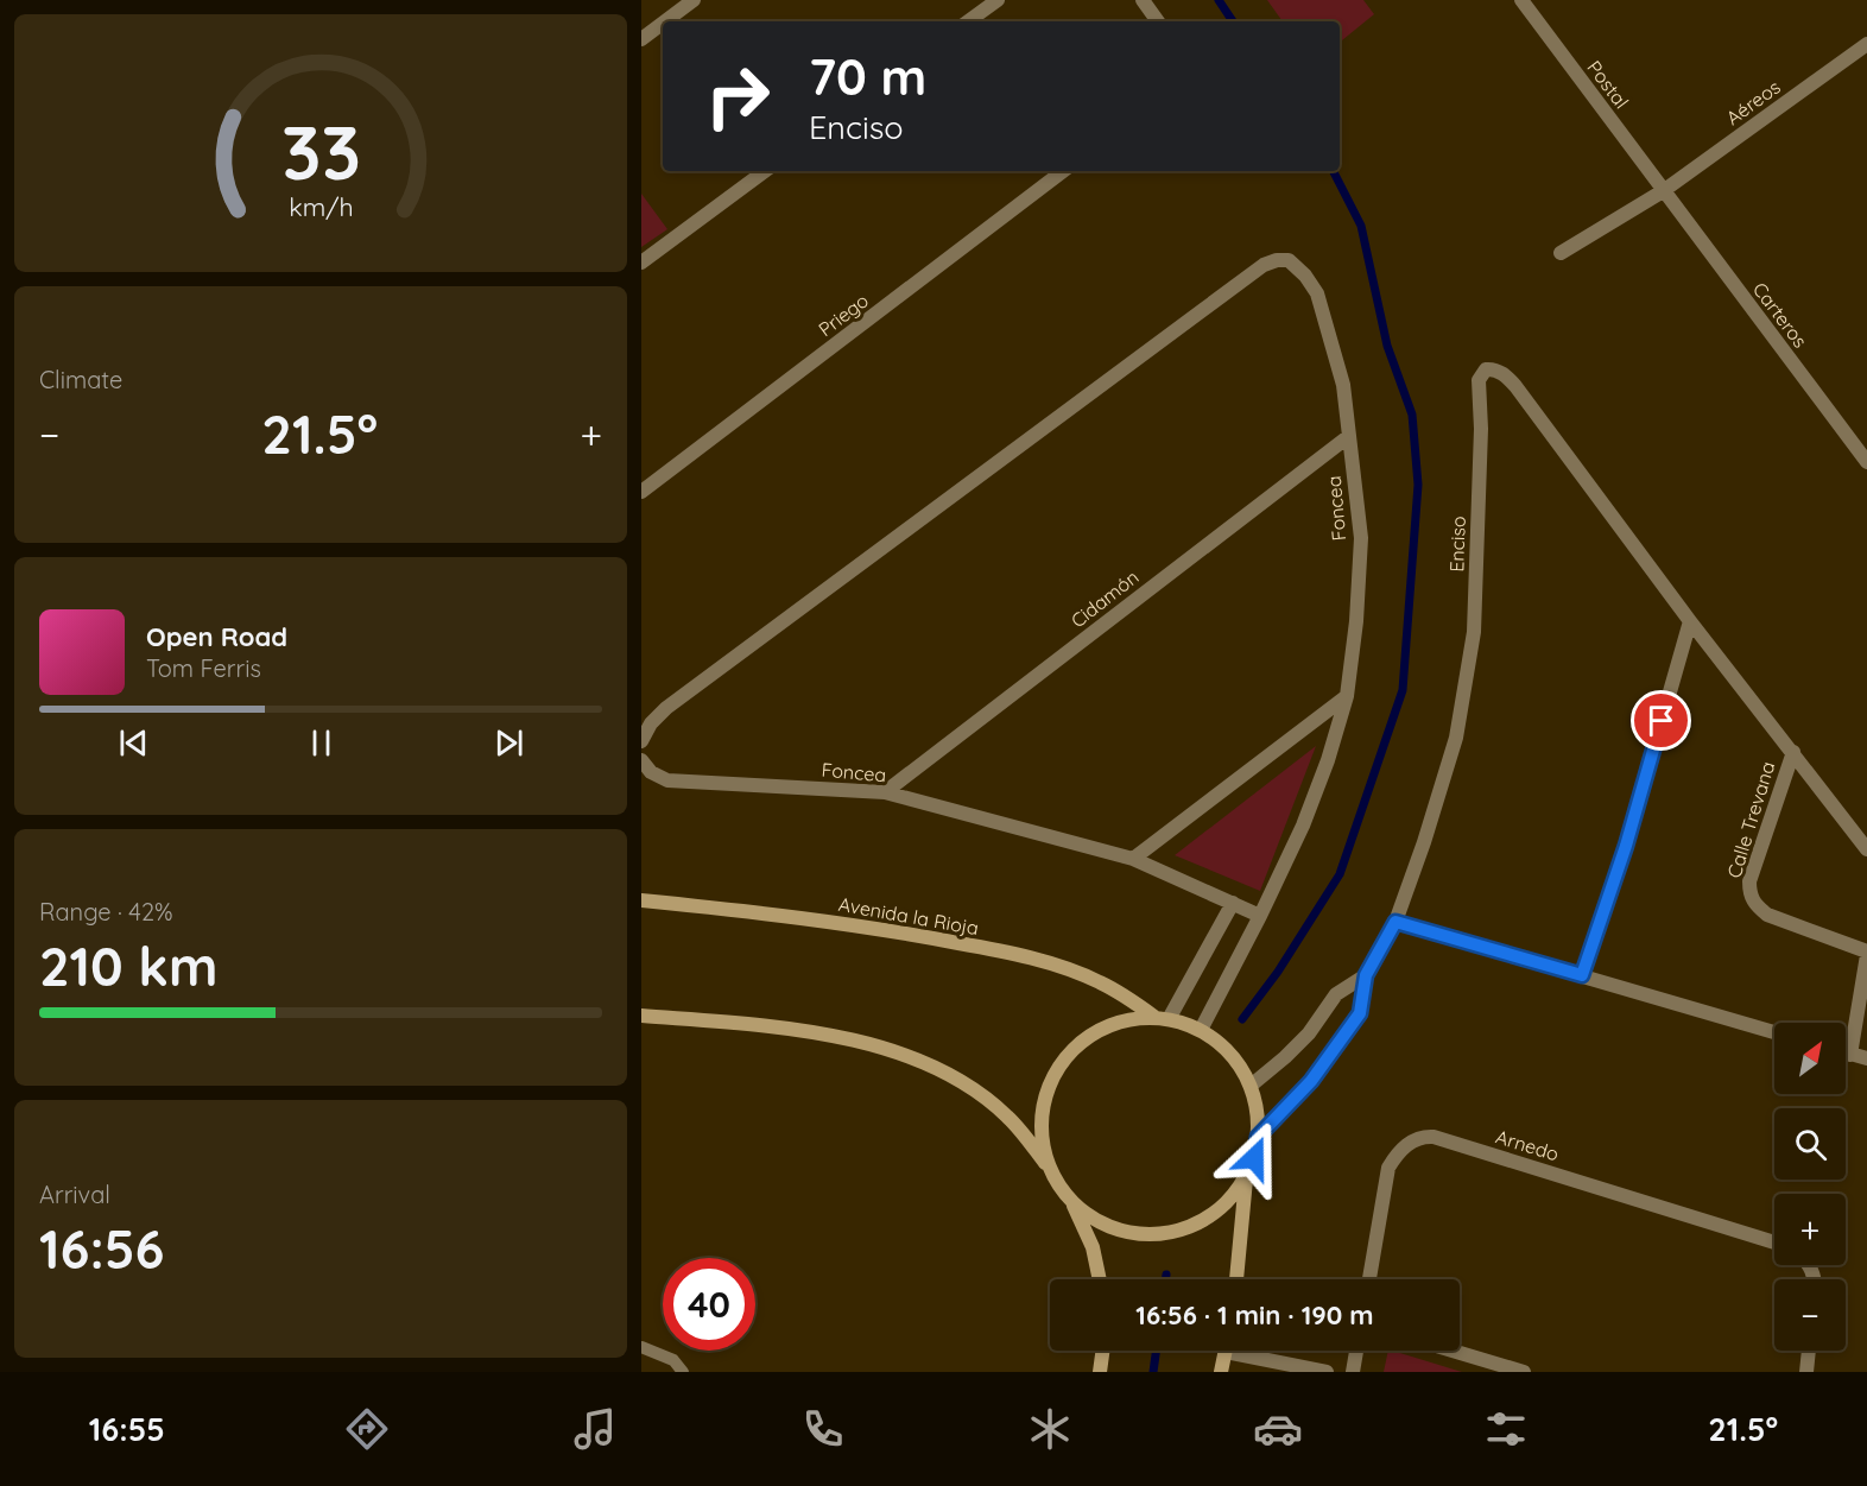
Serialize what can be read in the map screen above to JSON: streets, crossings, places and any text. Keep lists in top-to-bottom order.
{
  "streets": {
    "street": [
      "Postal",
      "Aéreos",
      "Priego",
      "Carteros",
      "Foncea",
      "Enciso",
      "Cidamón",
      "Calle Trevana",
      "Avenida la Rioja",
      "Arnedo"
    ]
  },
  "crossings": [
    ["Postal", "Aéreos"],
    ["Postal", "Carteros"],
    ["Aéreos", "Carteros"],
    ["Foncea", "Cidamón"],
    ["Enciso", "Calle Trevana"]
  ],
  "north": "top right",
  "page": {
    "turn": ["70 m", "Enciso"],
    "tile": [
      "Climate",
      ["Range · 42%", "210 km"],
      ["Arrival", "16:56"]
    ],
    "heat": ["−", "21.5°", "+"],
    "song": ["Open Road", "Tom Ferris"],
    "map_buttons": ["+", "−"],
    "limit": "40",
    "trip": "16:56 · 1 min · 190 m",
    "tabs": ["16:55", "21.5°"],
    "gauge": ["33", "km/h"]
  }
}
